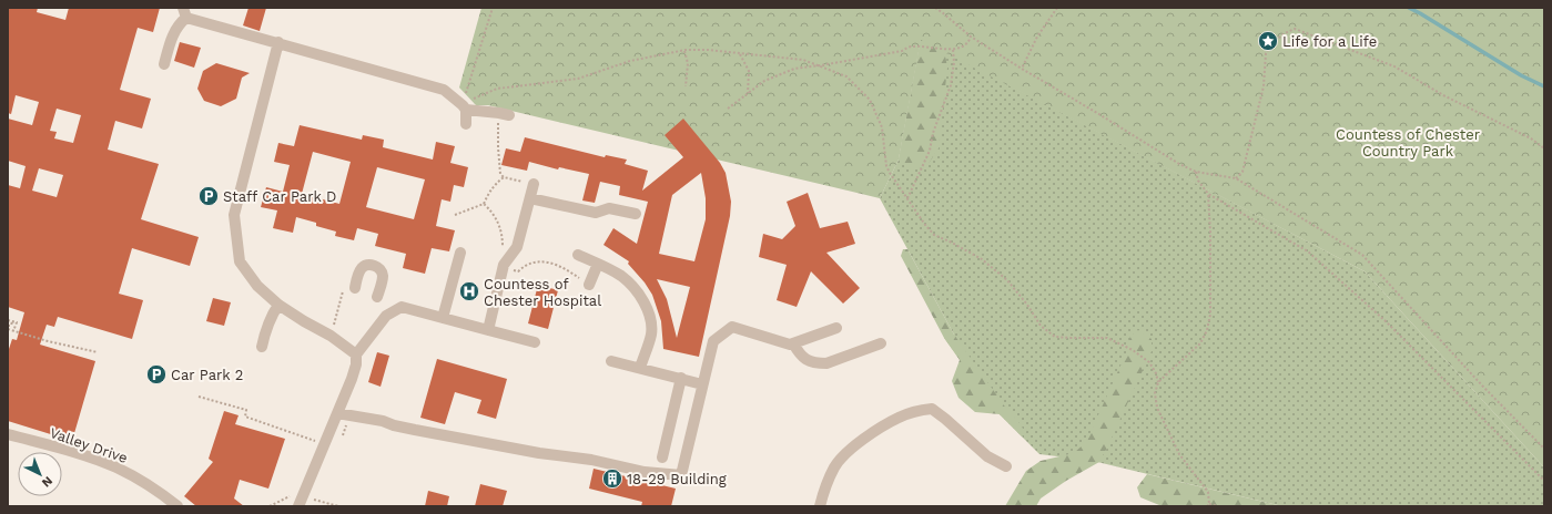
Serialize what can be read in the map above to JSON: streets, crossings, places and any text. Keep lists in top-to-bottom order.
{
  "streets": {
    "street": ["Valley Drive"]
  },
  "parks": ["Countess of Chester Country Park"],
  "places": {
    "place": ["Life for a Life"],
    "parking": ["Staff Car Park D", "Car Park 2"],
    "hospital": ["Countess of Chester Hospital"],
    "building": ["18-29 Building"]
  },
  "north": "bottom right"
}
